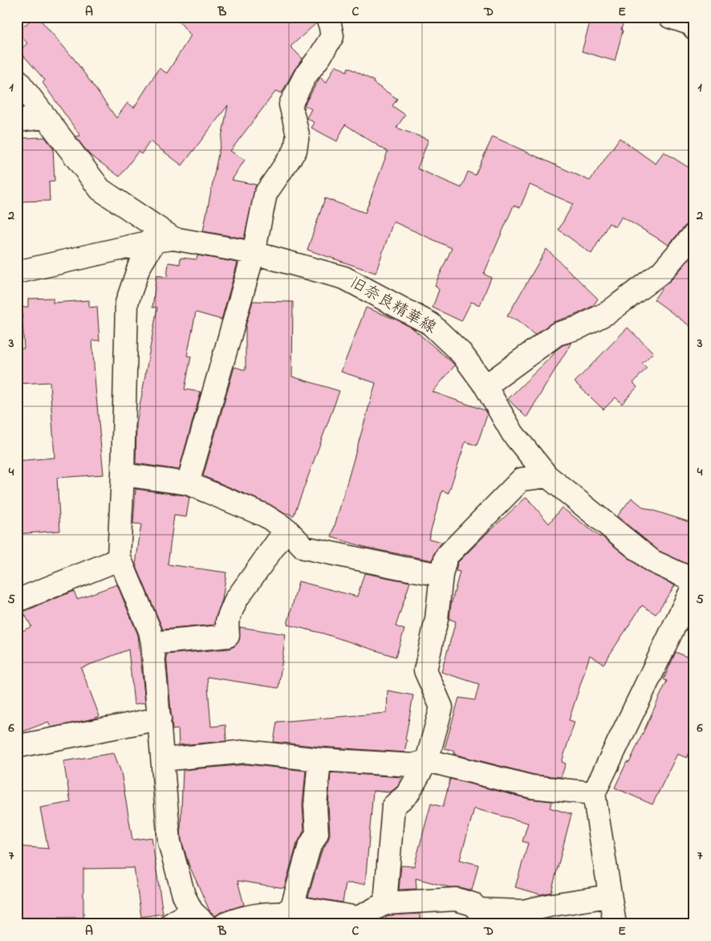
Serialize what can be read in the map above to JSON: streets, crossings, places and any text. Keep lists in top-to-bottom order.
{
  "streets": {
    "street": ["旧奈良精華線"]
  },
  "grid": {
    "columns": [
      "A",
      "B",
      "C",
      "D",
      "E"
    ],
    "rows": [
      "1",
      "2",
      "3",
      "4",
      "5",
      "6",
      "7"
    ]
  }
}
